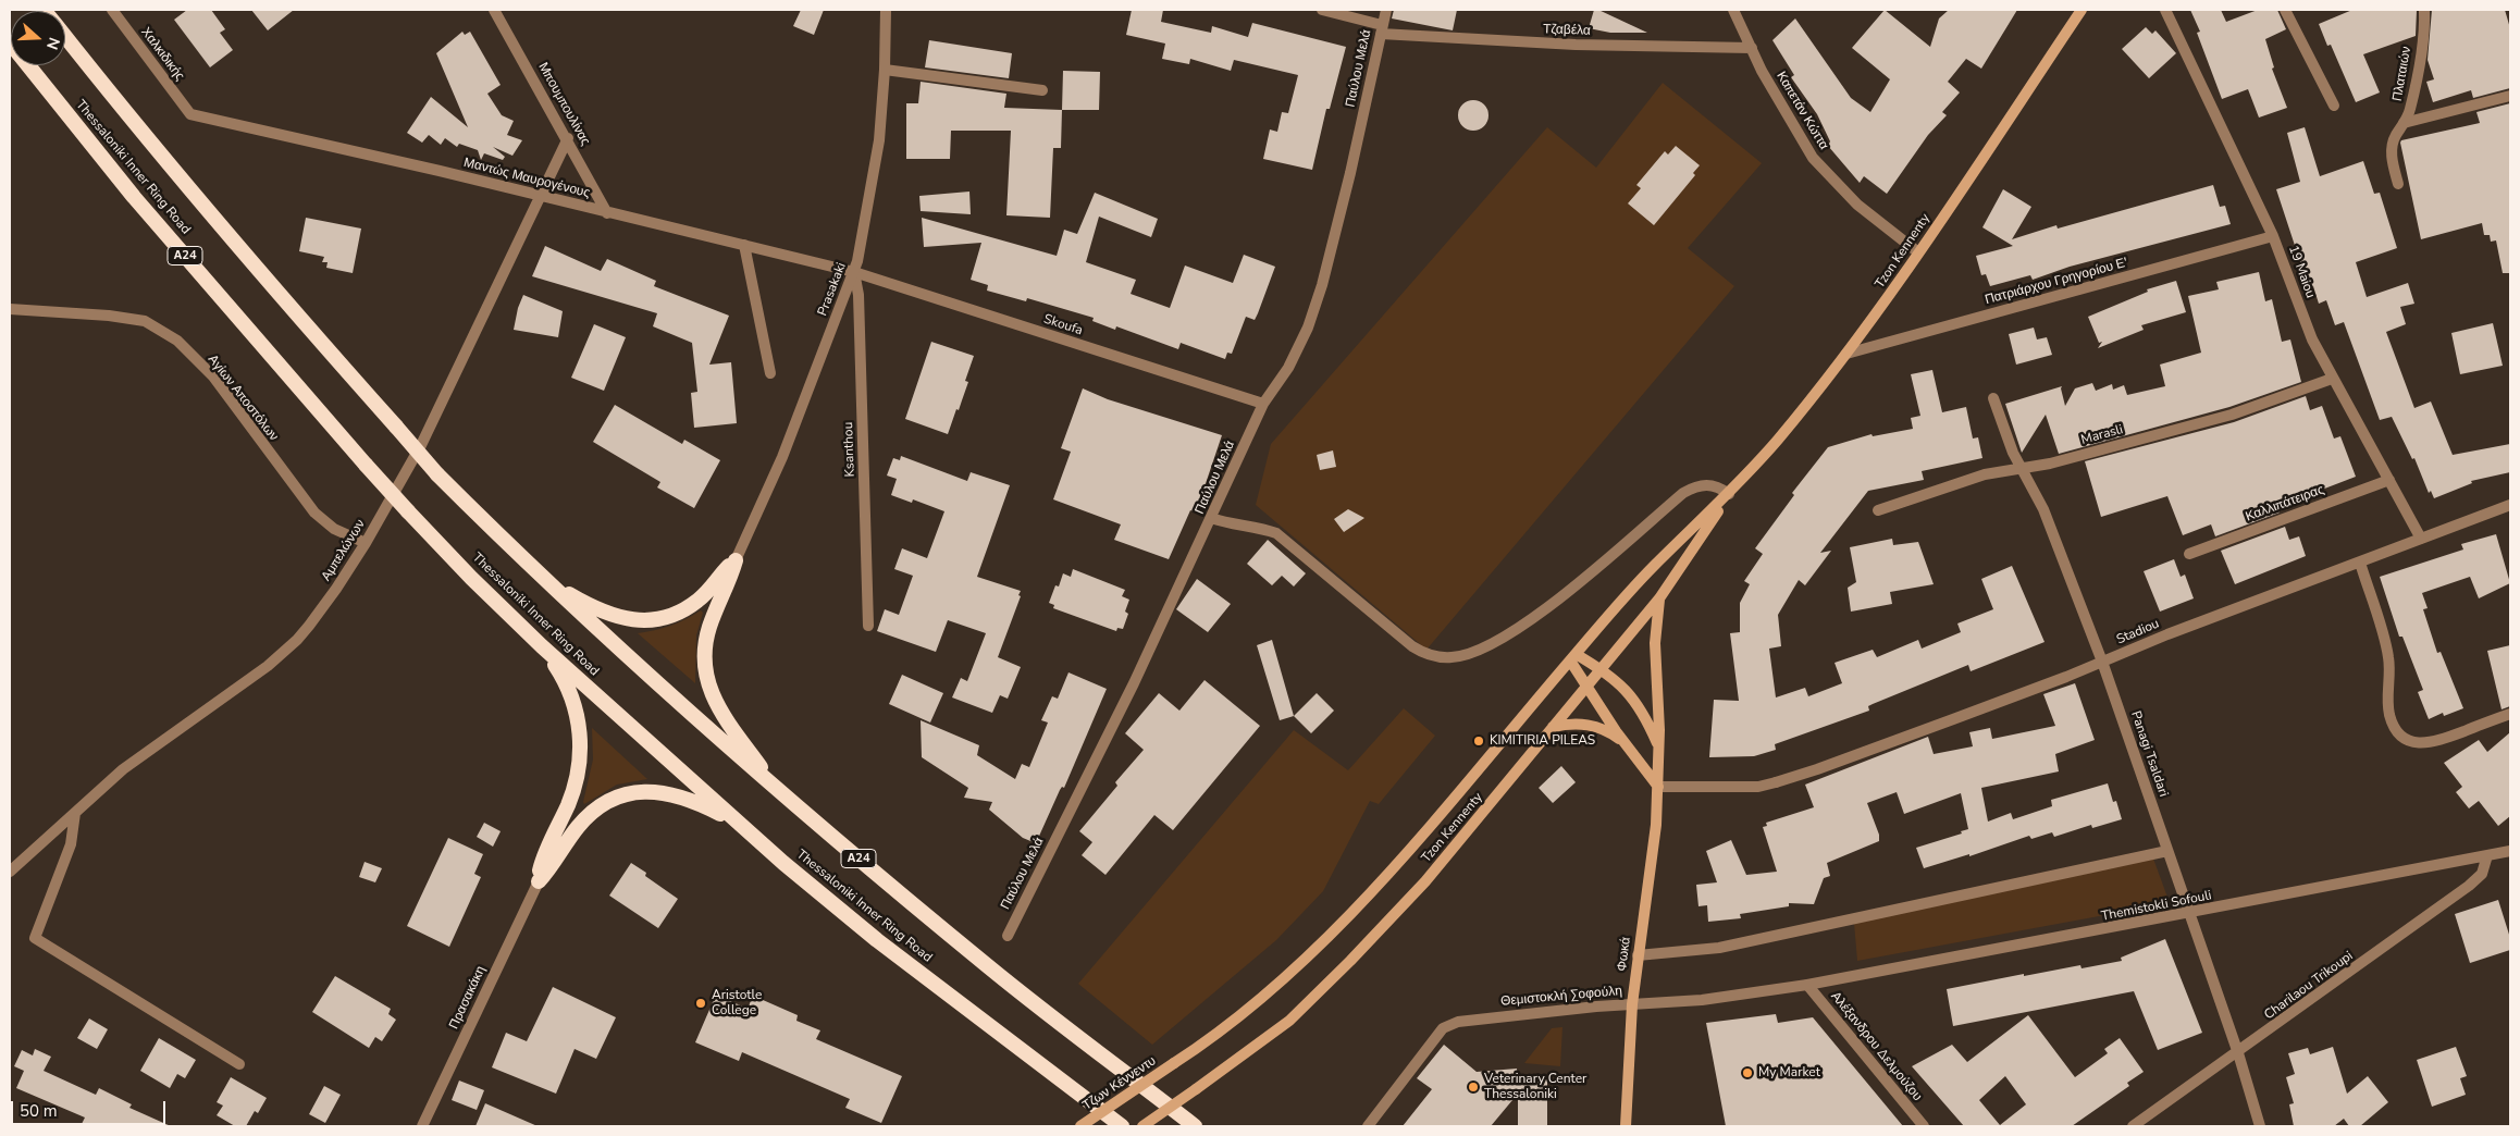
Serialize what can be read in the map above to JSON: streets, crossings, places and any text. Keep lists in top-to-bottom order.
{
  "streets": {
    "highway": ["Thessaloniki Inner Ring Road", "Α24"],
    "main road": ["Tzon Kennenty", "Φωκά", "Τζων Κέννεντυ"],
    "street": [
      "Τζαβέλα",
      "Χαλκιδικής",
      "Παύλου Μελά",
      "Πλαταιών",
      "Μπουμπουλίνας",
      "Καπετάν Κώττα",
      "Μαντώς Μαυρογένους",
      "19 Maiou",
      "Πατριάρχου Γρηγορίου Ε'",
      "Prasakaki",
      "Skoufa",
      "Αγίων Αποστόλων",
      "Marasli",
      "Ksanthou",
      "Καλλιπάτειρας",
      "Αμπελώνων",
      "Stadiou",
      "Panagi Tsaldari",
      "Themistokli Sofouli",
      "Charilaou Trikoupi",
      "Θεμιστοκλή Σοφούλη",
      "Πρασακάκη",
      "Αλέξανδρου Δελμούζου"
    ]
  },
  "crossings": [
    ["Τζαβέλα", "Παύλου Μελά"],
    ["Τζαβέλα", "Καπετάν Κώττα"],
    ["Χαλκιδικής", "Μαντώς Μαυρογένους"],
    ["Παύλου Μελά", "Skoufa"],
    ["Μπουμπουλίνας", "Μαντώς Μαυρογένους"],
    ["Μπουμπουλίνας", "Αμπελώνων"],
    ["Καπετάν Κώττα", "Tzon Kennenty"],
    ["Μαντώς Μαυρογένους", "Prasakaki"],
    ["Μαντώς Μαυρογένους", "Skoufa"],
    ["Μαντώς Μαυρογένους", "Ksanthou"],
    ["Μαντώς Μαυρογένους", "Αμπελώνων"],
    ["Tzon Kennenty", "Πατριάρχου Γρηγορίου Ε'"],
    ["Tzon Kennenty", "Φωκά"],
    ["Tzon Kennenty", "Τζων Κέννεντυ"],
    ["19 Maiou", "Πατριάρχου Γρηγορίου Ε'"],
    ["19 Maiou", "Marasli"],
    ["19 Maiou", "Καλλιπάτειρας"],
    ["19 Maiou", "Stadiou"],
    ["Prasakaki", "Skoufa"],
    ["Prasakaki", "Ksanthou"],
    ["Skoufa", "Ksanthou"],
    ["Αγίων Αποστόλων", "Αμπελώνων"],
    ["Marasli", "Panagi Tsaldari"],
    ["Stadiou", "Panagi Tsaldari"],
    ["Stadiou", "Φωκά"],
    ["Panagi Tsaldari", "Themistokli Sofouli"],
    ["Panagi Tsaldari", "Charilaou Trikoupi"],
    ["Themistokli Sofouli", "Charilaou Trikoupi"],
    ["Themistokli Sofouli", "Θεμιστοκλή Σοφούλη"],
    ["Themistokli Sofouli", "Αλέξανδρου Δελμούζου"],
    ["Φωκά", "Θεμιστοκλή Σοφούλη"],
    ["Θεμιστοκλή Σοφούλη", "Αλέξανδρου Δελμούζου"]
  ],
  "places": [
    "KIMITIRIA PILEAS",
    "Aristotle College",
    "My Market",
    "Veterinary Center Thessaloniki"
  ],
  "scale_bar": "50 m",
  "north": "right"
}
